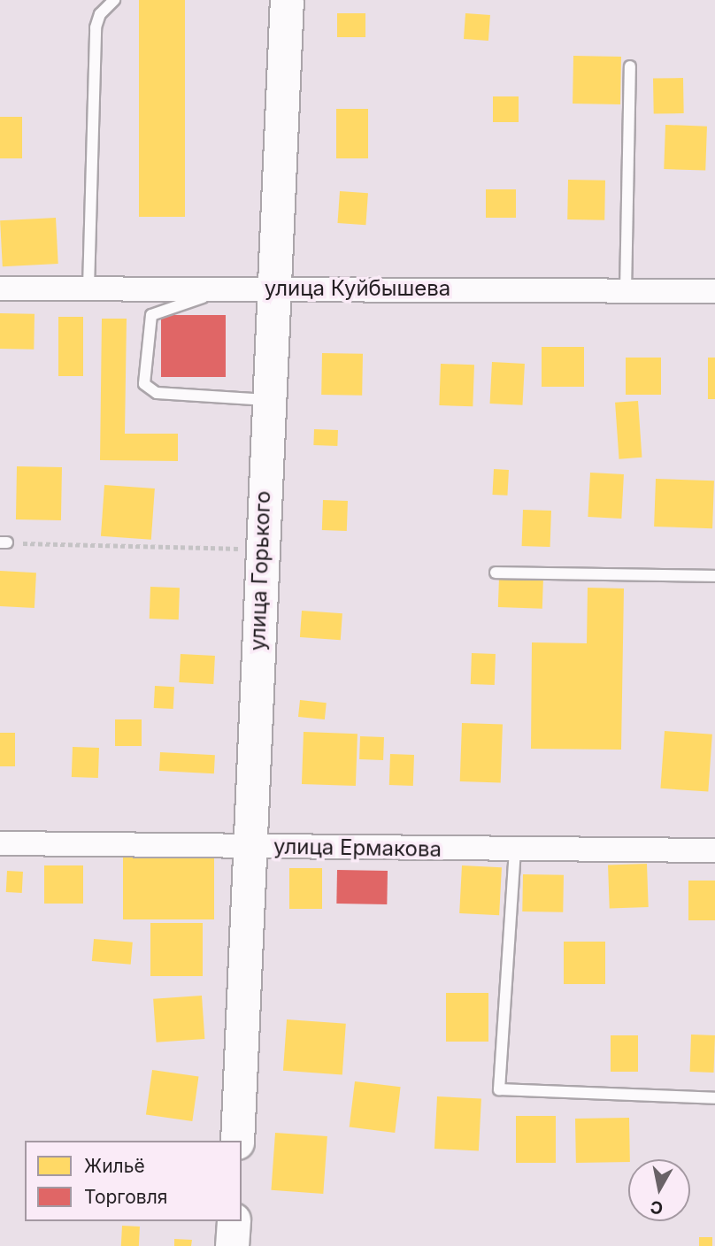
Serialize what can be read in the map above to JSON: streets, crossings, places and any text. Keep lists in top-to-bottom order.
{
  "streets": {
    "main road": ["улица Горького"],
    "street": ["улица Куйбышева", "улица Ермакова"]
  },
  "crossings": [
    ["улица Куйбышева", "улица Горького"],
    ["улица Горького", "улица Ермакова"]
  ],
  "legend": ["Жильё", "Торговля"],
  "north": "bottom"
}
